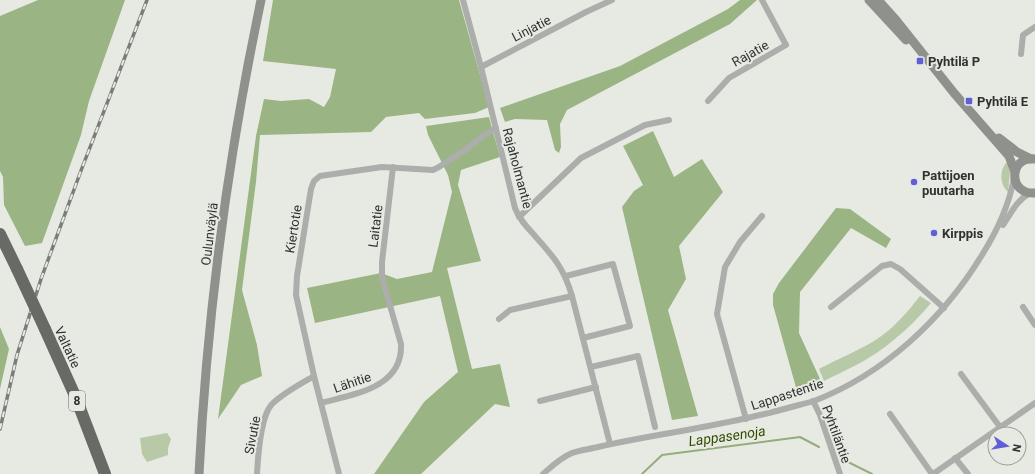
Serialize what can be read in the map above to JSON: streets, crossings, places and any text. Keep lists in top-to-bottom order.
{
  "streets": {
    "highway": ["Valtatie", "8"],
    "main road": ["Oulunväylä"],
    "street": [
      "Linjatie",
      "Rajatie",
      "Rajaholmantie",
      "Laitatie",
      "Kiertotie",
      "Lähitie",
      "Lappastentie",
      "Pyhtiläntie",
      "Sivutie"
    ]
  },
  "crossings": [
    ["Linjatie", "Rajaholmantie"],
    ["Rajaholmantie", "Kiertotie"],
    ["Rajaholmantie", "Lappastentie"],
    ["Laitatie", "Kiertotie"],
    ["Laitatie", "Lähitie"],
    ["Kiertotie", "Lähitie"],
    ["Kiertotie", "Sivutie"],
    ["Lappastentie", "Pyhtiläntie"]
  ],
  "water": ["Lappasenoja"],
  "places": {
    "transit": ["Pyhtilä P", "Pyhtilä E"],
    "other": ["Pattijoen puutarha", "Kirppis"]
  },
  "north": "right"
}
